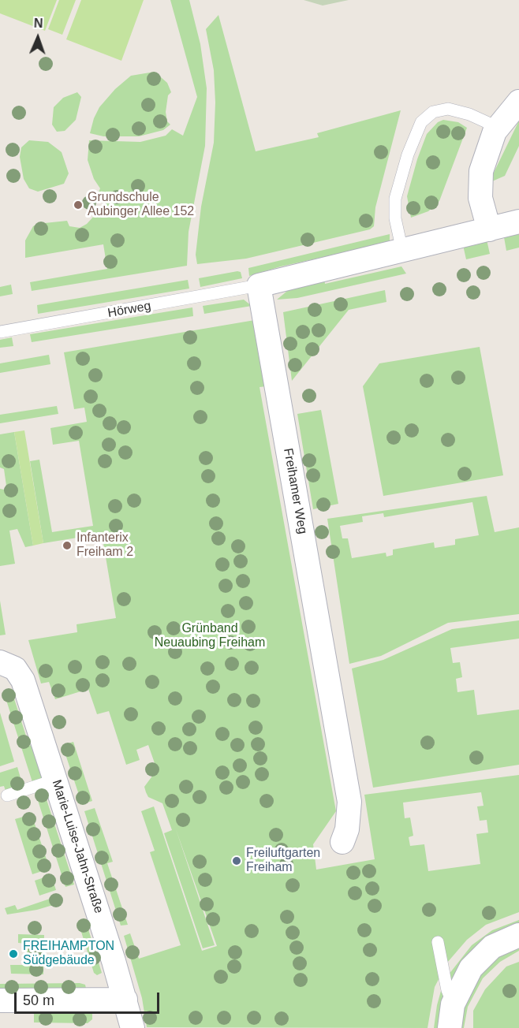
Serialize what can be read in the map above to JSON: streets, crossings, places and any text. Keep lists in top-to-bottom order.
{
  "streets": {
    "street": ["Freihamer Weg", "Marie-Luise-Jahn-Straße"],
    "lane": ["Hörweg"]
  },
  "crossings": [
    ["Hörweg", "Freihamer Weg"]
  ],
  "parks": ["Grünband Neuaubing Freiham"],
  "places": [
    "Grundschule Aubinger Allee 152",
    "Infanterix Freiham 2",
    "Freiluftgarten Freiham",
    "FREIHAMPTON Südgebäude"
  ],
  "scale_bar": "50 m",
  "north": "top"
}
